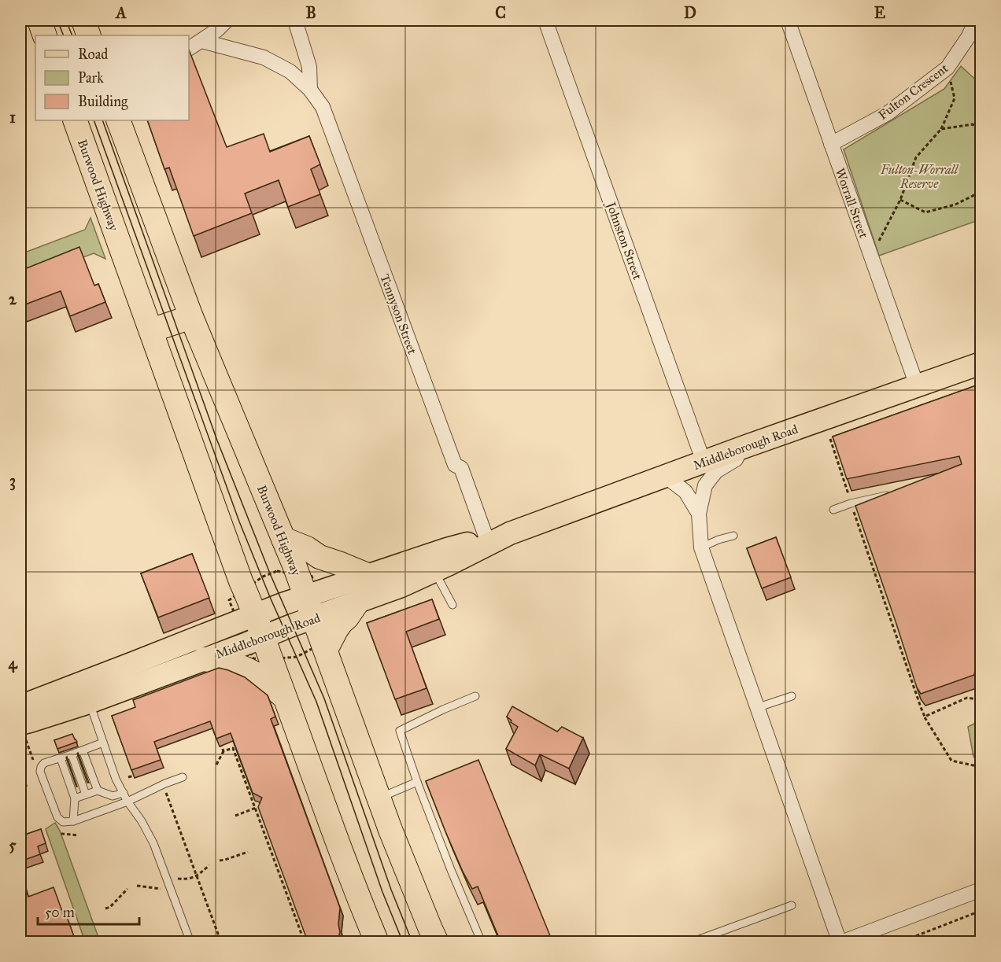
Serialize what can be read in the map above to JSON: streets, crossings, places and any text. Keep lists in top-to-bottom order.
{
  "streets": {
    "highway": ["Burwood Highway"],
    "main road": ["Middleborough Road"],
    "street": [
      "Fulton Crescent",
      "Worrall Street",
      "Johnston Street",
      "Tennyson Street"
    ]
  },
  "crossings": [
    ["Fulton Crescent", "Worrall Street"],
    ["Burwood Highway", "Middleborough Road"],
    ["Worrall Street", "Middleborough Road"],
    ["Johnston Street", "Middleborough Road"],
    ["Tennyson Street", "Middleborough Road"]
  ],
  "parks": ["Fulton-Worrall Reserve"],
  "legend": ["Road", "Park", "Building"],
  "scale_bar": "50 m",
  "grid": {
    "columns": [
      "A",
      "B",
      "C",
      "D",
      "E"
    ],
    "rows": [
      "1",
      "2",
      "3",
      "4",
      "5"
    ]
  }
}
